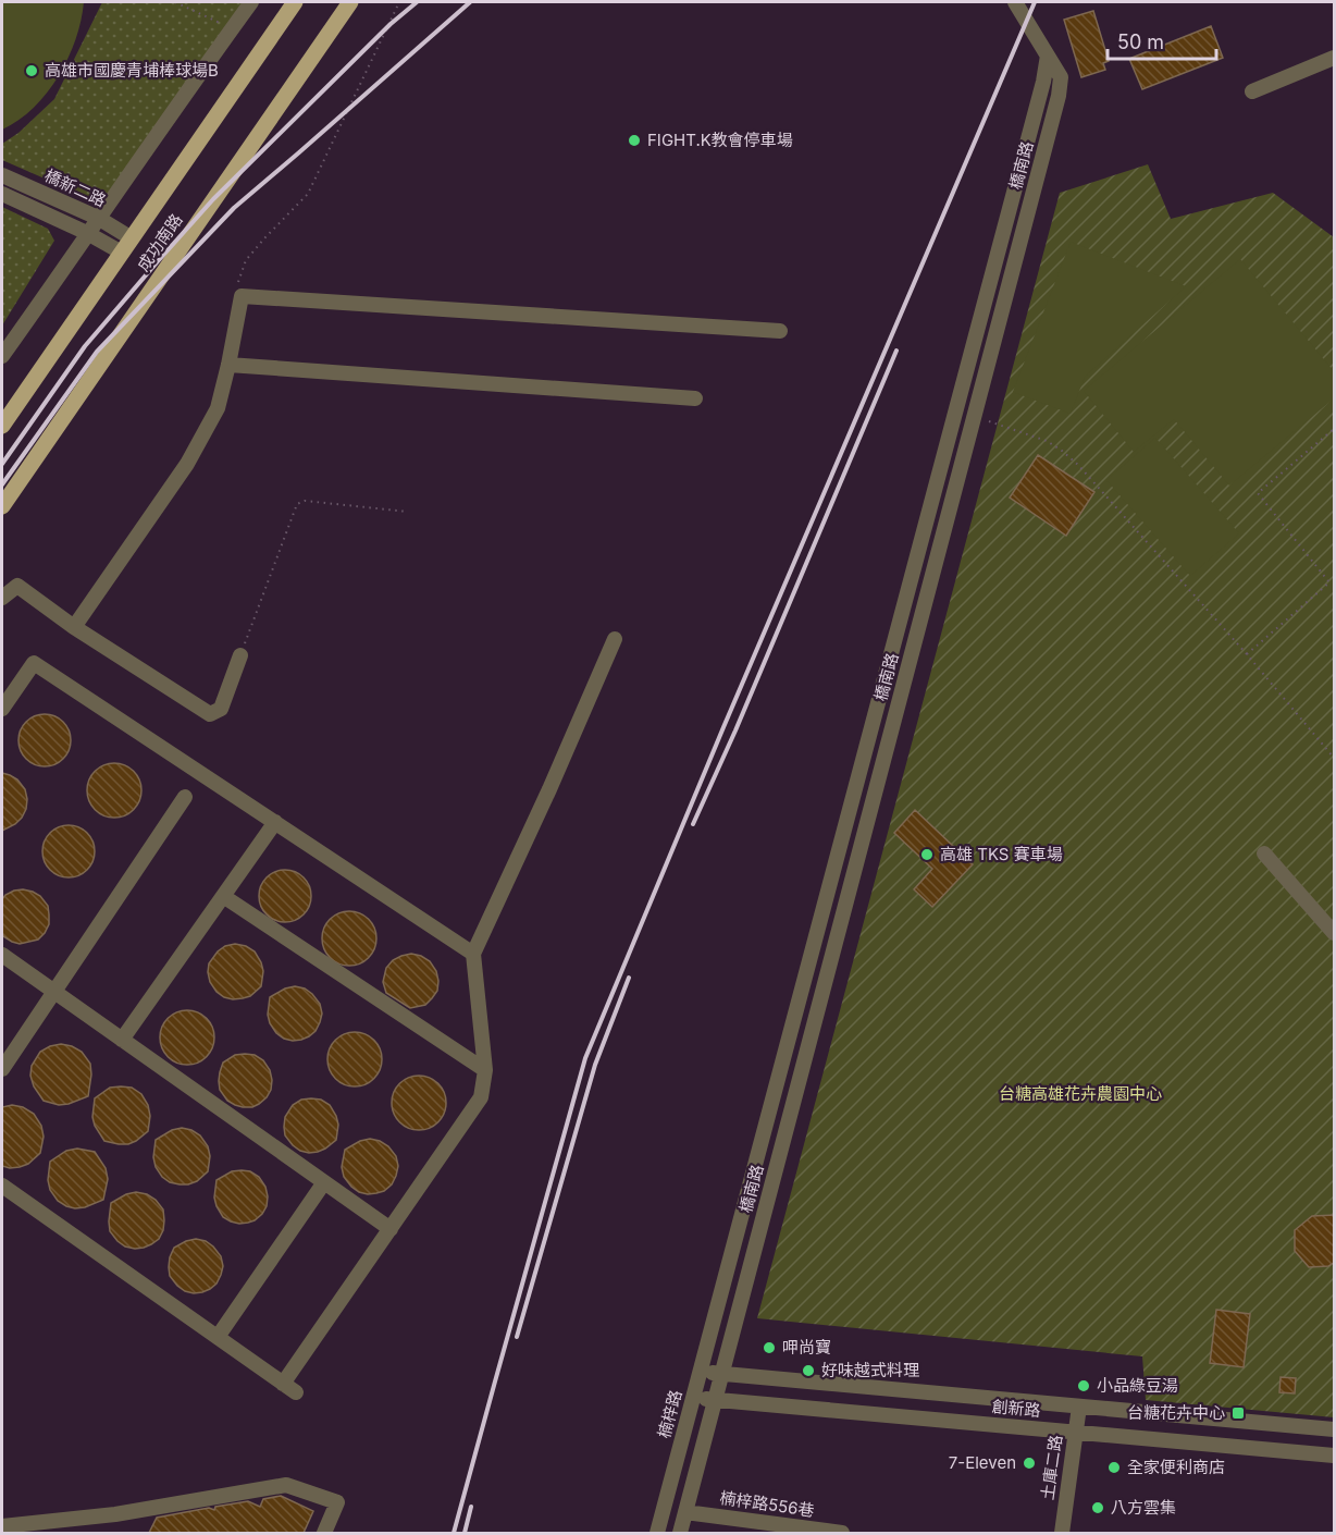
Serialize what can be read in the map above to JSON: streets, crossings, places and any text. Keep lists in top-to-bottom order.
{
  "streets": {
    "main road": ["成功南路"],
    "street": [
      "橋南路",
      "橋新二路",
      "創新路",
      "楠梓路",
      "土庫二路",
      "楠梓路556巷"
    ]
  },
  "crossings": [
    ["橋南路", "創新路"],
    ["橋南路", "楠梓路"],
    ["橋新二路", "成功南路"],
    ["創新路", "楠梓路"],
    ["創新路", "土庫二路"]
  ],
  "parks": ["台糖高雄花卉農園中心"],
  "places": {
    "other": [
      "高雄市國慶青埔棒球場B",
      "FIGHT.K教會停車場",
      "高雄 TKS 賽車場",
      "呷尚寶",
      "好味越式料理",
      "小品綠豆湯",
      "7-Eleven",
      "全家便利商店",
      "八方雲集"
    ],
    "transit": ["台糖花卉中心"]
  },
  "scale_bar": "50 m"
}
